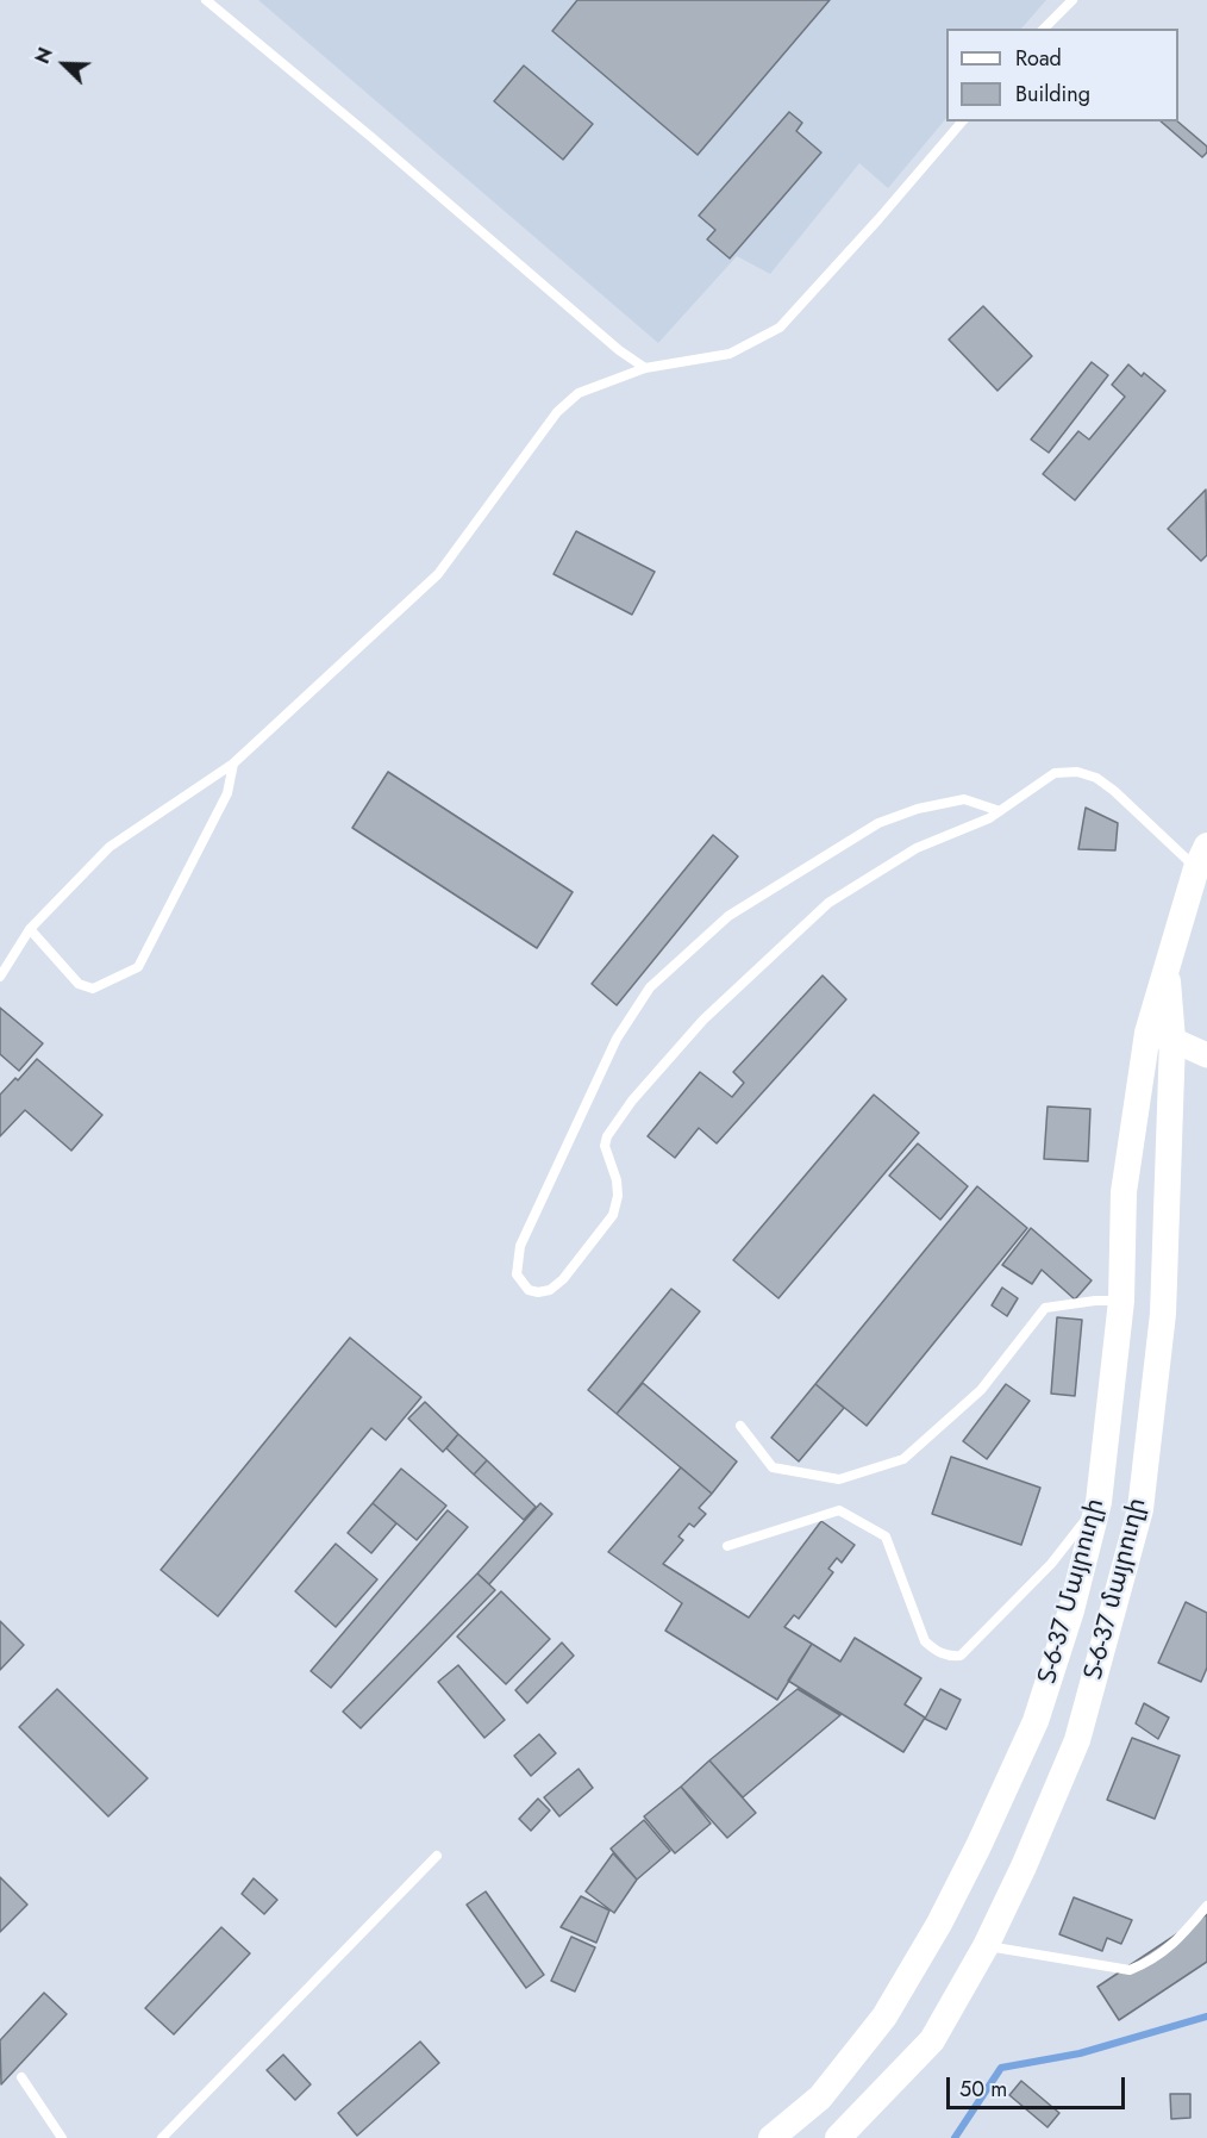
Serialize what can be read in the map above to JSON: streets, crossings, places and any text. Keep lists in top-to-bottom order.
{
  "streets": {
    "main road": ["Տ-6-37 մայրուղի", "Տ-6-37 Մայրուղի"]
  },
  "crossings": [
    ["Տ-6-37 մայրուղի", "Տ-6-37 Մայրուղի"]
  ],
  "legend": ["Road", "Building"],
  "scale_bar": "50 m",
  "north": "top left"
}
